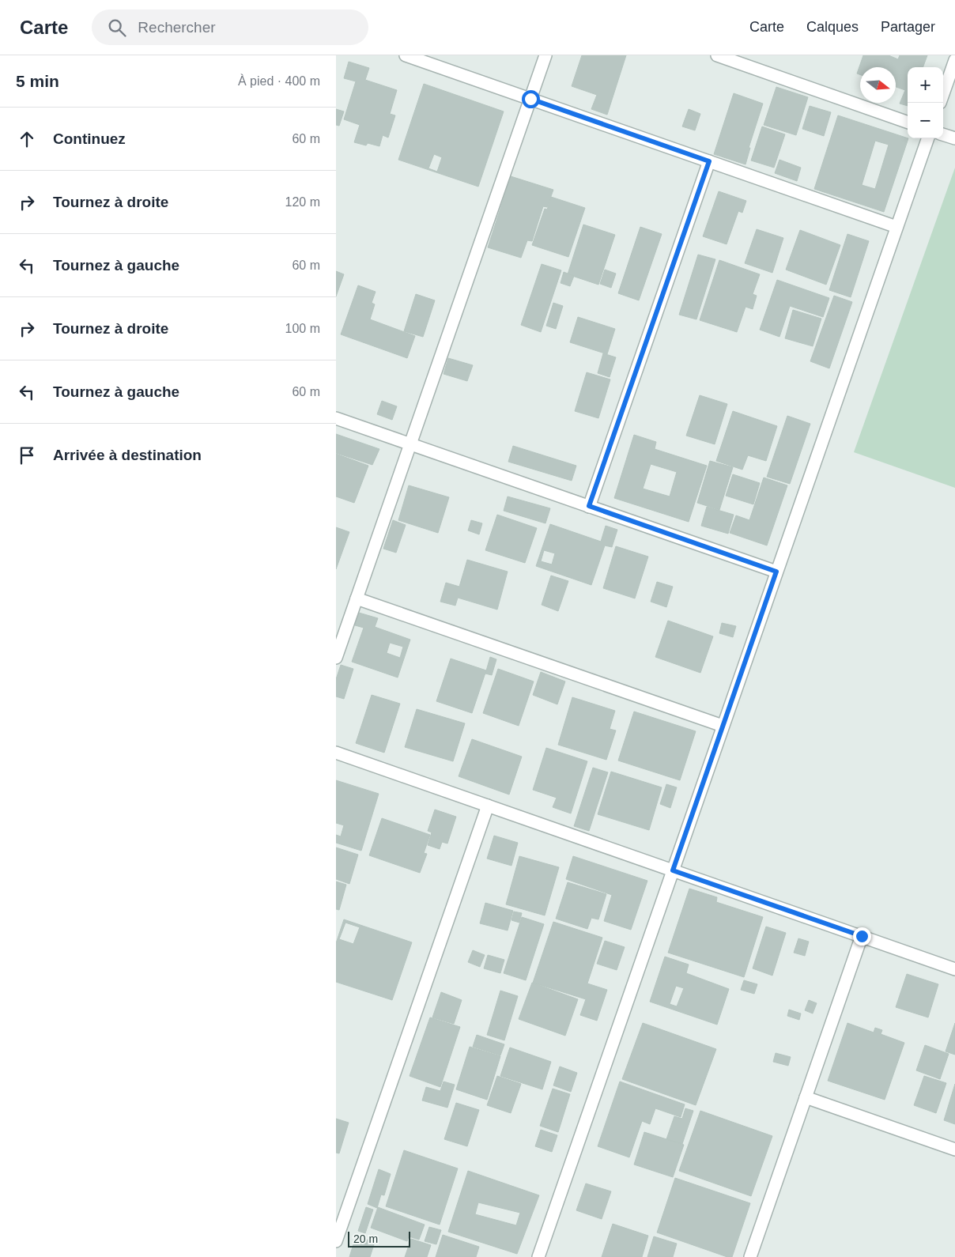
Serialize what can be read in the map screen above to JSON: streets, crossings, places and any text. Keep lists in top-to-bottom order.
{
  "scale_bar": "20 m",
  "north": "right",
  "page": {
    "header": "Carte",
    "search": "Rechercher",
    "nav": ["Carte", "Calques", "Partager"],
    "heading": ["5 min", "À pied · 400 m"],
    "map_buttons": ["+", "−"],
    "list": [
      ["Continuez", "60 m"],
      ["Tournez à droite", "120 m"],
      ["Tournez à gauche", "60 m"],
      ["Tournez à droite", "100 m"],
      ["Tournez à gauche", "60 m"],
      "Arrivée à destination"
    ],
    "scale": "20 m"
  }
}
